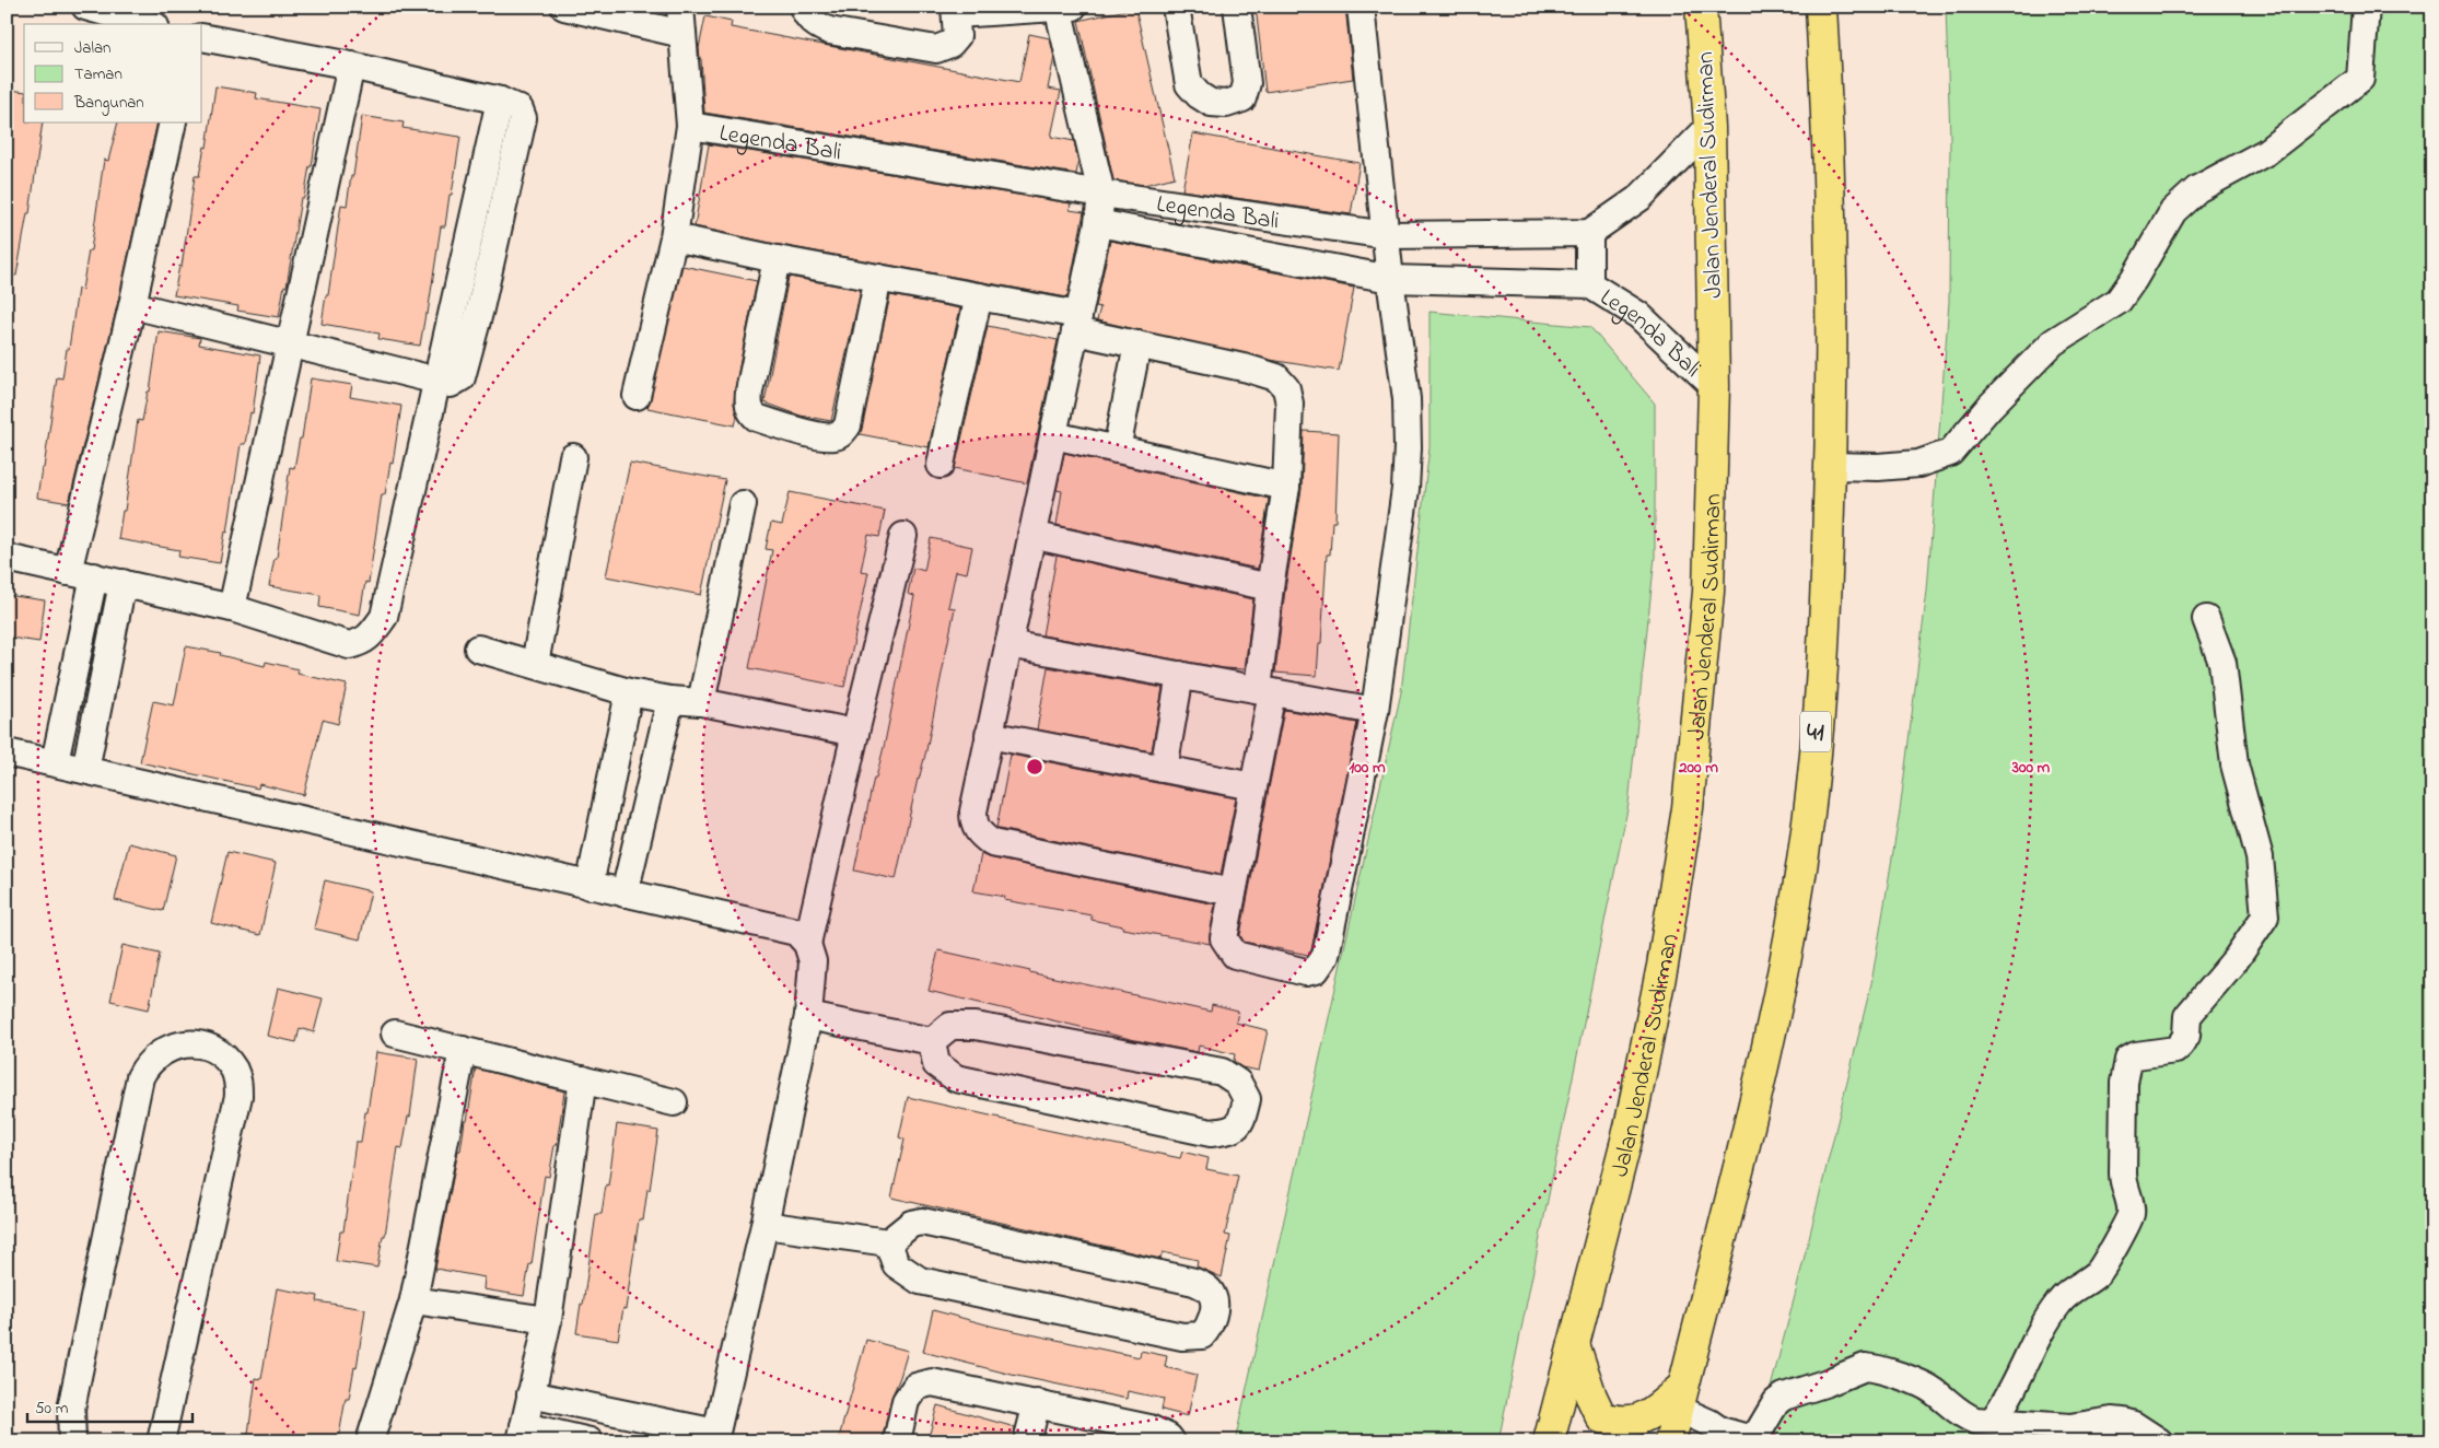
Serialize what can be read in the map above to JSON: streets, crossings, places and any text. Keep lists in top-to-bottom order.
{
  "streets": {
    "highway": ["Jalan Jenderal Sudirman", "41"],
    "street": ["Legenda Bali"]
  },
  "crossings": [
    ["Legenda Bali", "Jalan Jenderal Sudirman"]
  ],
  "legend": ["Jalan", "Taman", "Bangunan"],
  "scale_bar": "50 m",
  "rings": ["100 m", "200 m", "300 m"]
}
